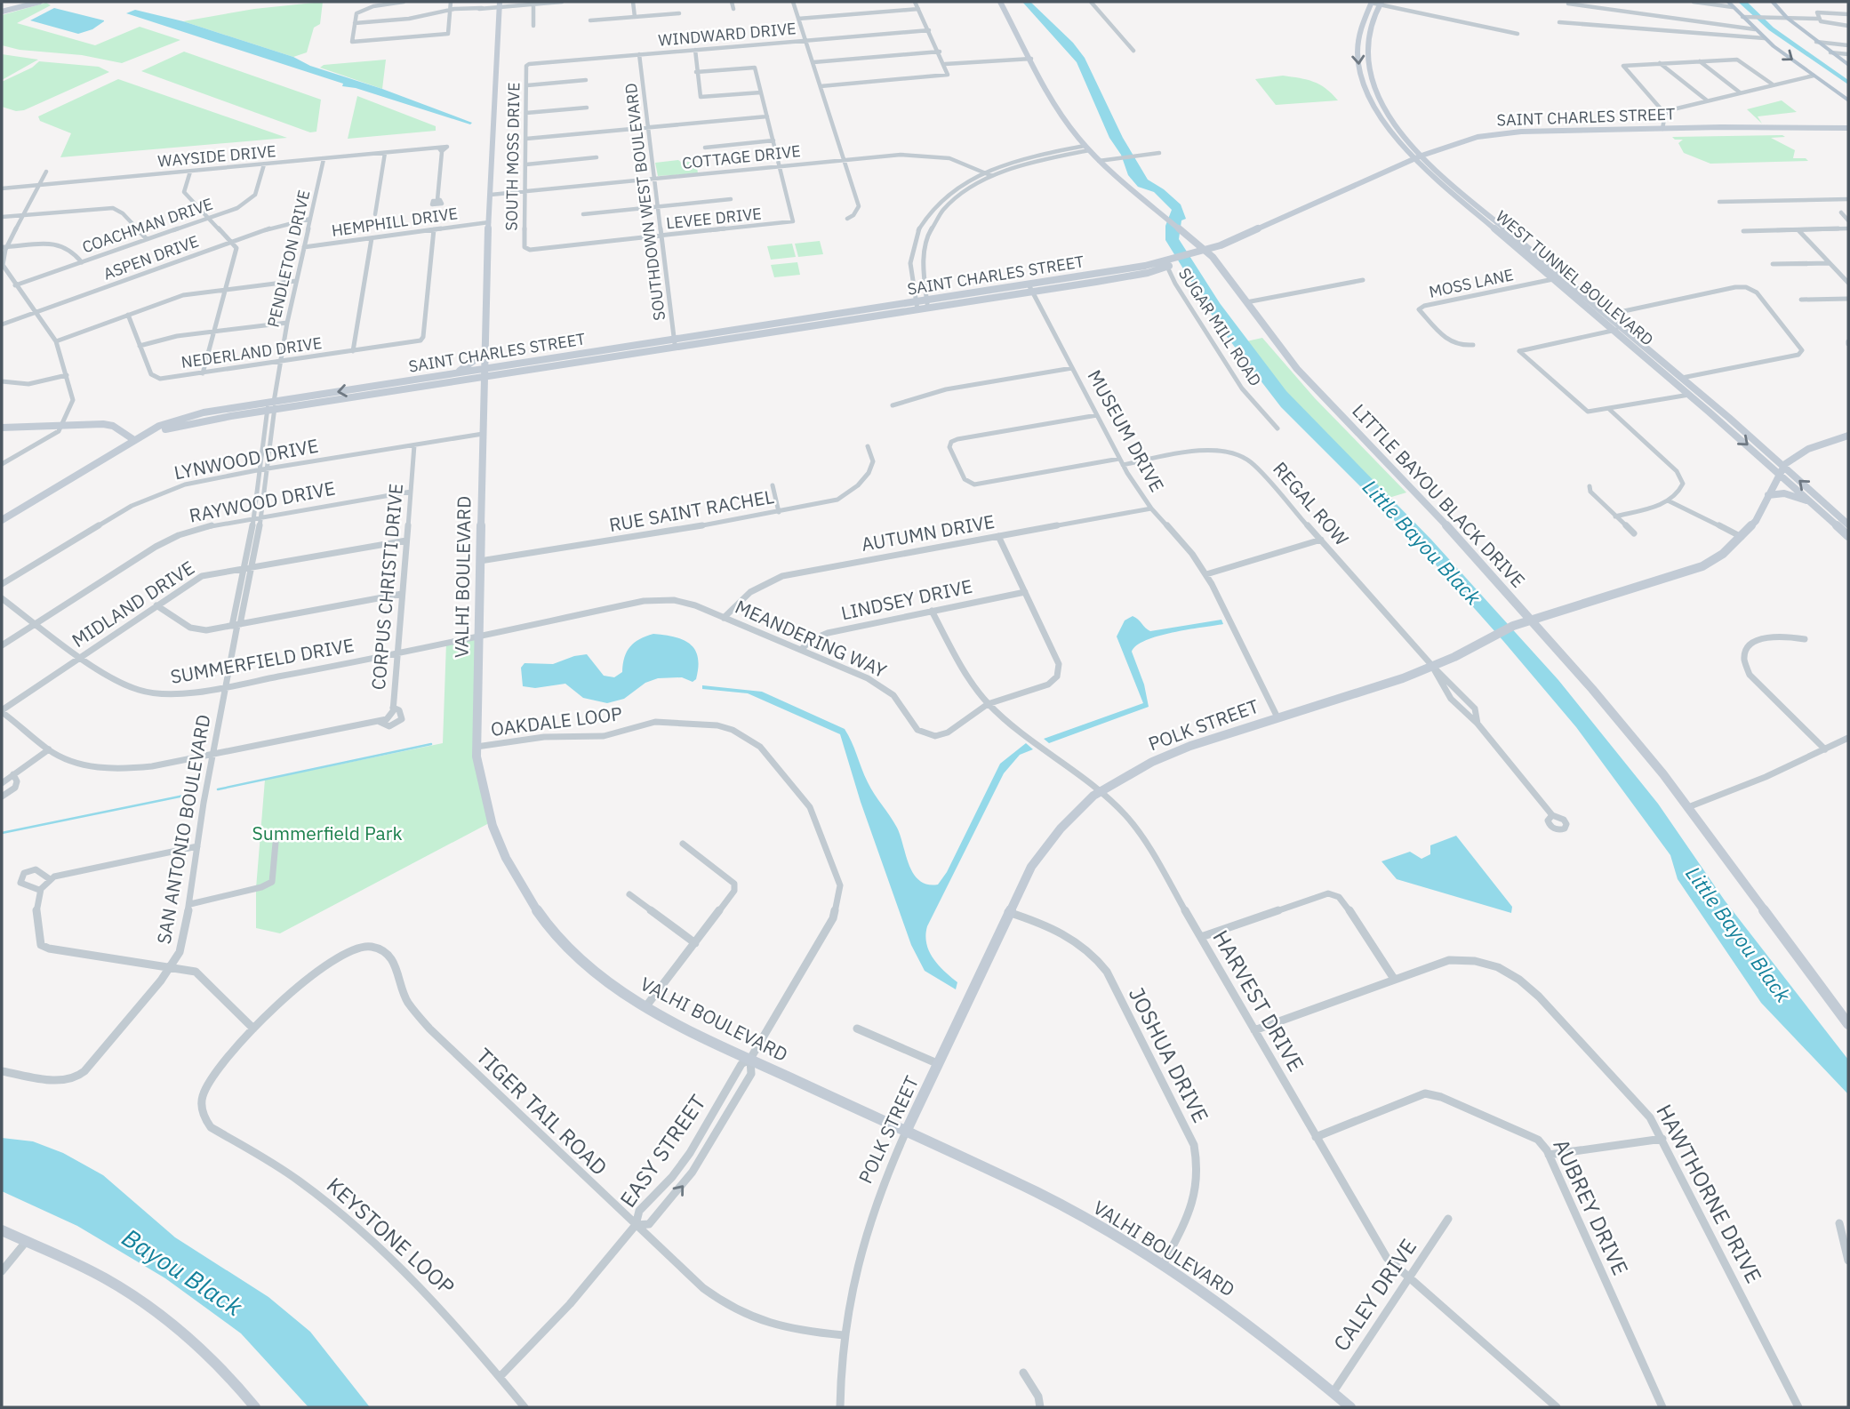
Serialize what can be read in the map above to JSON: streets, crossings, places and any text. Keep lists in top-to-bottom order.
{
  "streets": {
    "street": [
      "WINDWARD DRIVE",
      "SAINT CHARLES STREET",
      "WAYSIDE DRIVE",
      "SOUTH MOSS DRIVE",
      "COTTAGE DRIVE",
      "SOUTHDOWN WEST BOULEVARD",
      "LEVEE DRIVE",
      "HEMPHILL DRIVE",
      "COACHMAN DRIVE",
      "ASPEN DRIVE",
      "PENDLETON DRIVE",
      "WEST TUNNEL BOULEVARD",
      "MOSS LANE",
      "SUGAR MILL ROAD",
      "NEDERLAND DRIVE",
      "MUSEUM DRIVE",
      "LYNWOOD DRIVE",
      "LITTLE BAYOU BLACK DRIVE",
      "RAYWOOD DRIVE",
      "REGAL ROW",
      "RUE SAINT RACHEL",
      "AUTUMN DRIVE",
      "VALHI BOULEVARD",
      "CORPUS CHRISTI DRIVE",
      "LINDSEY DRIVE",
      "MIDLAND DRIVE",
      "MEANDERING WAY",
      "SUMMERFIELD DRIVE",
      "OAKDALE LOOP",
      "POLK STREET",
      "SAN ANTONIO BOULEVARD",
      "HARVEST DRIVE",
      "JOSHUA DRIVE",
      "TIGER TAIL ROAD",
      "EASY STREET",
      "HAWTHORNE DRIVE",
      "AUBREY DRIVE",
      "KEYSTONE LOOP",
      "CALEY DRIVE"
    ]
  },
  "crossings": [
    ["WINDWARD DRIVE", "SOUTH MOSS DRIVE"],
    ["WINDWARD DRIVE", "SOUTHDOWN WEST BOULEVARD"],
    ["SAINT CHARLES STREET", "SOUTHDOWN WEST BOULEVARD"],
    ["SAINT CHARLES STREET", "PENDLETON DRIVE"],
    ["SAINT CHARLES STREET", "WEST TUNNEL BOULEVARD"],
    ["SAINT CHARLES STREET", "SUGAR MILL ROAD"],
    ["SAINT CHARLES STREET", "MUSEUM DRIVE"],
    ["SAINT CHARLES STREET", "LITTLE BAYOU BLACK DRIVE"],
    ["SAINT CHARLES STREET", "VALHI BOULEVARD"],
    ["SAINT CHARLES STREET", "SAN ANTONIO BOULEVARD"],
    ["WAYSIDE DRIVE", "COACHMAN DRIVE"],
    ["WAYSIDE DRIVE", "PENDLETON DRIVE"],
    ["SOUTH MOSS DRIVE", "COTTAGE DRIVE"],
    ["SOUTH MOSS DRIVE", "LEVEE DRIVE"],
    ["COTTAGE DRIVE", "SOUTHDOWN WEST BOULEVARD"],
    ["COTTAGE DRIVE", "LEVEE DRIVE"],
    ["COTTAGE DRIVE", "VALHI BOULEVARD"],
    ["SOUTHDOWN WEST BOULEVARD", "LEVEE DRIVE"],
    ["HEMPHILL DRIVE", "PENDLETON DRIVE"],
    ["HEMPHILL DRIVE", "NEDERLAND DRIVE"],
    ["HEMPHILL DRIVE", "VALHI BOULEVARD"],
    ["ASPEN DRIVE", "PENDLETON DRIVE"],
    ["PENDLETON DRIVE", "NEDERLAND DRIVE"],
    ["PENDLETON DRIVE", "SAN ANTONIO BOULEVARD"],
    ["WEST TUNNEL BOULEVARD", "MOSS LANE"],
    ["WEST TUNNEL BOULEVARD", "POLK STREET"],
    ["MUSEUM DRIVE", "REGAL ROW"],
    ["MUSEUM DRIVE", "AUTUMN DRIVE"],
    ["MUSEUM DRIVE", "POLK STREET"],
    ["LYNWOOD DRIVE", "VALHI BOULEVARD"],
    ["LYNWOOD DRIVE", "CORPUS CHRISTI DRIVE"],
    ["LYNWOOD DRIVE", "SAN ANTONIO BOULEVARD"],
    ["LITTLE BAYOU BLACK DRIVE", "POLK STREET"],
    ["RAYWOOD DRIVE", "CORPUS CHRISTI DRIVE"],
    ["RAYWOOD DRIVE", "SUMMERFIELD DRIVE"],
    ["RAYWOOD DRIVE", "SAN ANTONIO BOULEVARD"],
    ["REGAL ROW", "POLK STREET"],
    ["RUE SAINT RACHEL", "VALHI BOULEVARD"],
    ["AUTUMN DRIVE", "MEANDERING WAY"],
    ["VALHI BOULEVARD", "MEANDERING WAY"],
    ["VALHI BOULEVARD", "SUMMERFIELD DRIVE"],
    ["VALHI BOULEVARD", "OAKDALE LOOP"],
    ["VALHI BOULEVARD", "POLK STREET"],
    ["VALHI BOULEVARD", "JOSHUA DRIVE"],
    ["VALHI BOULEVARD", "EASY STREET"],
    ["VALHI BOULEVARD", "CALEY DRIVE"],
    ["CORPUS CHRISTI DRIVE", "MIDLAND DRIVE"],
    ["CORPUS CHRISTI DRIVE", "SUMMERFIELD DRIVE"],
    ["LINDSEY DRIVE", "MEANDERING WAY"],
    ["LINDSEY DRIVE", "HARVEST DRIVE"],
    ["MIDLAND DRIVE", "SUMMERFIELD DRIVE"],
    ["MIDLAND DRIVE", "SAN ANTONIO BOULEVARD"],
    ["MEANDERING WAY", "SUMMERFIELD DRIVE"],
    ["MEANDERING WAY", "HARVEST DRIVE"],
    ["SUMMERFIELD DRIVE", "SAN ANTONIO BOULEVARD"],
    ["OAKDALE LOOP", "EASY STREET"],
    ["POLK STREET", "HARVEST DRIVE"],
    ["POLK STREET", "JOSHUA DRIVE"],
    ["POLK STREET", "TIGER TAIL ROAD"],
    ["HARVEST DRIVE", "HAWTHORNE DRIVE"],
    ["HARVEST DRIVE", "AUBREY DRIVE"],
    ["HARVEST DRIVE", "CALEY DRIVE"],
    ["TIGER TAIL ROAD", "EASY STREET"],
    ["TIGER TAIL ROAD", "KEYSTONE LOOP"],
    ["EASY STREET", "KEYSTONE LOOP"]
  ],
  "water": ["Little Bayou Black", "Bayou Black"],
  "parks": ["Summerfield Park"]
}
